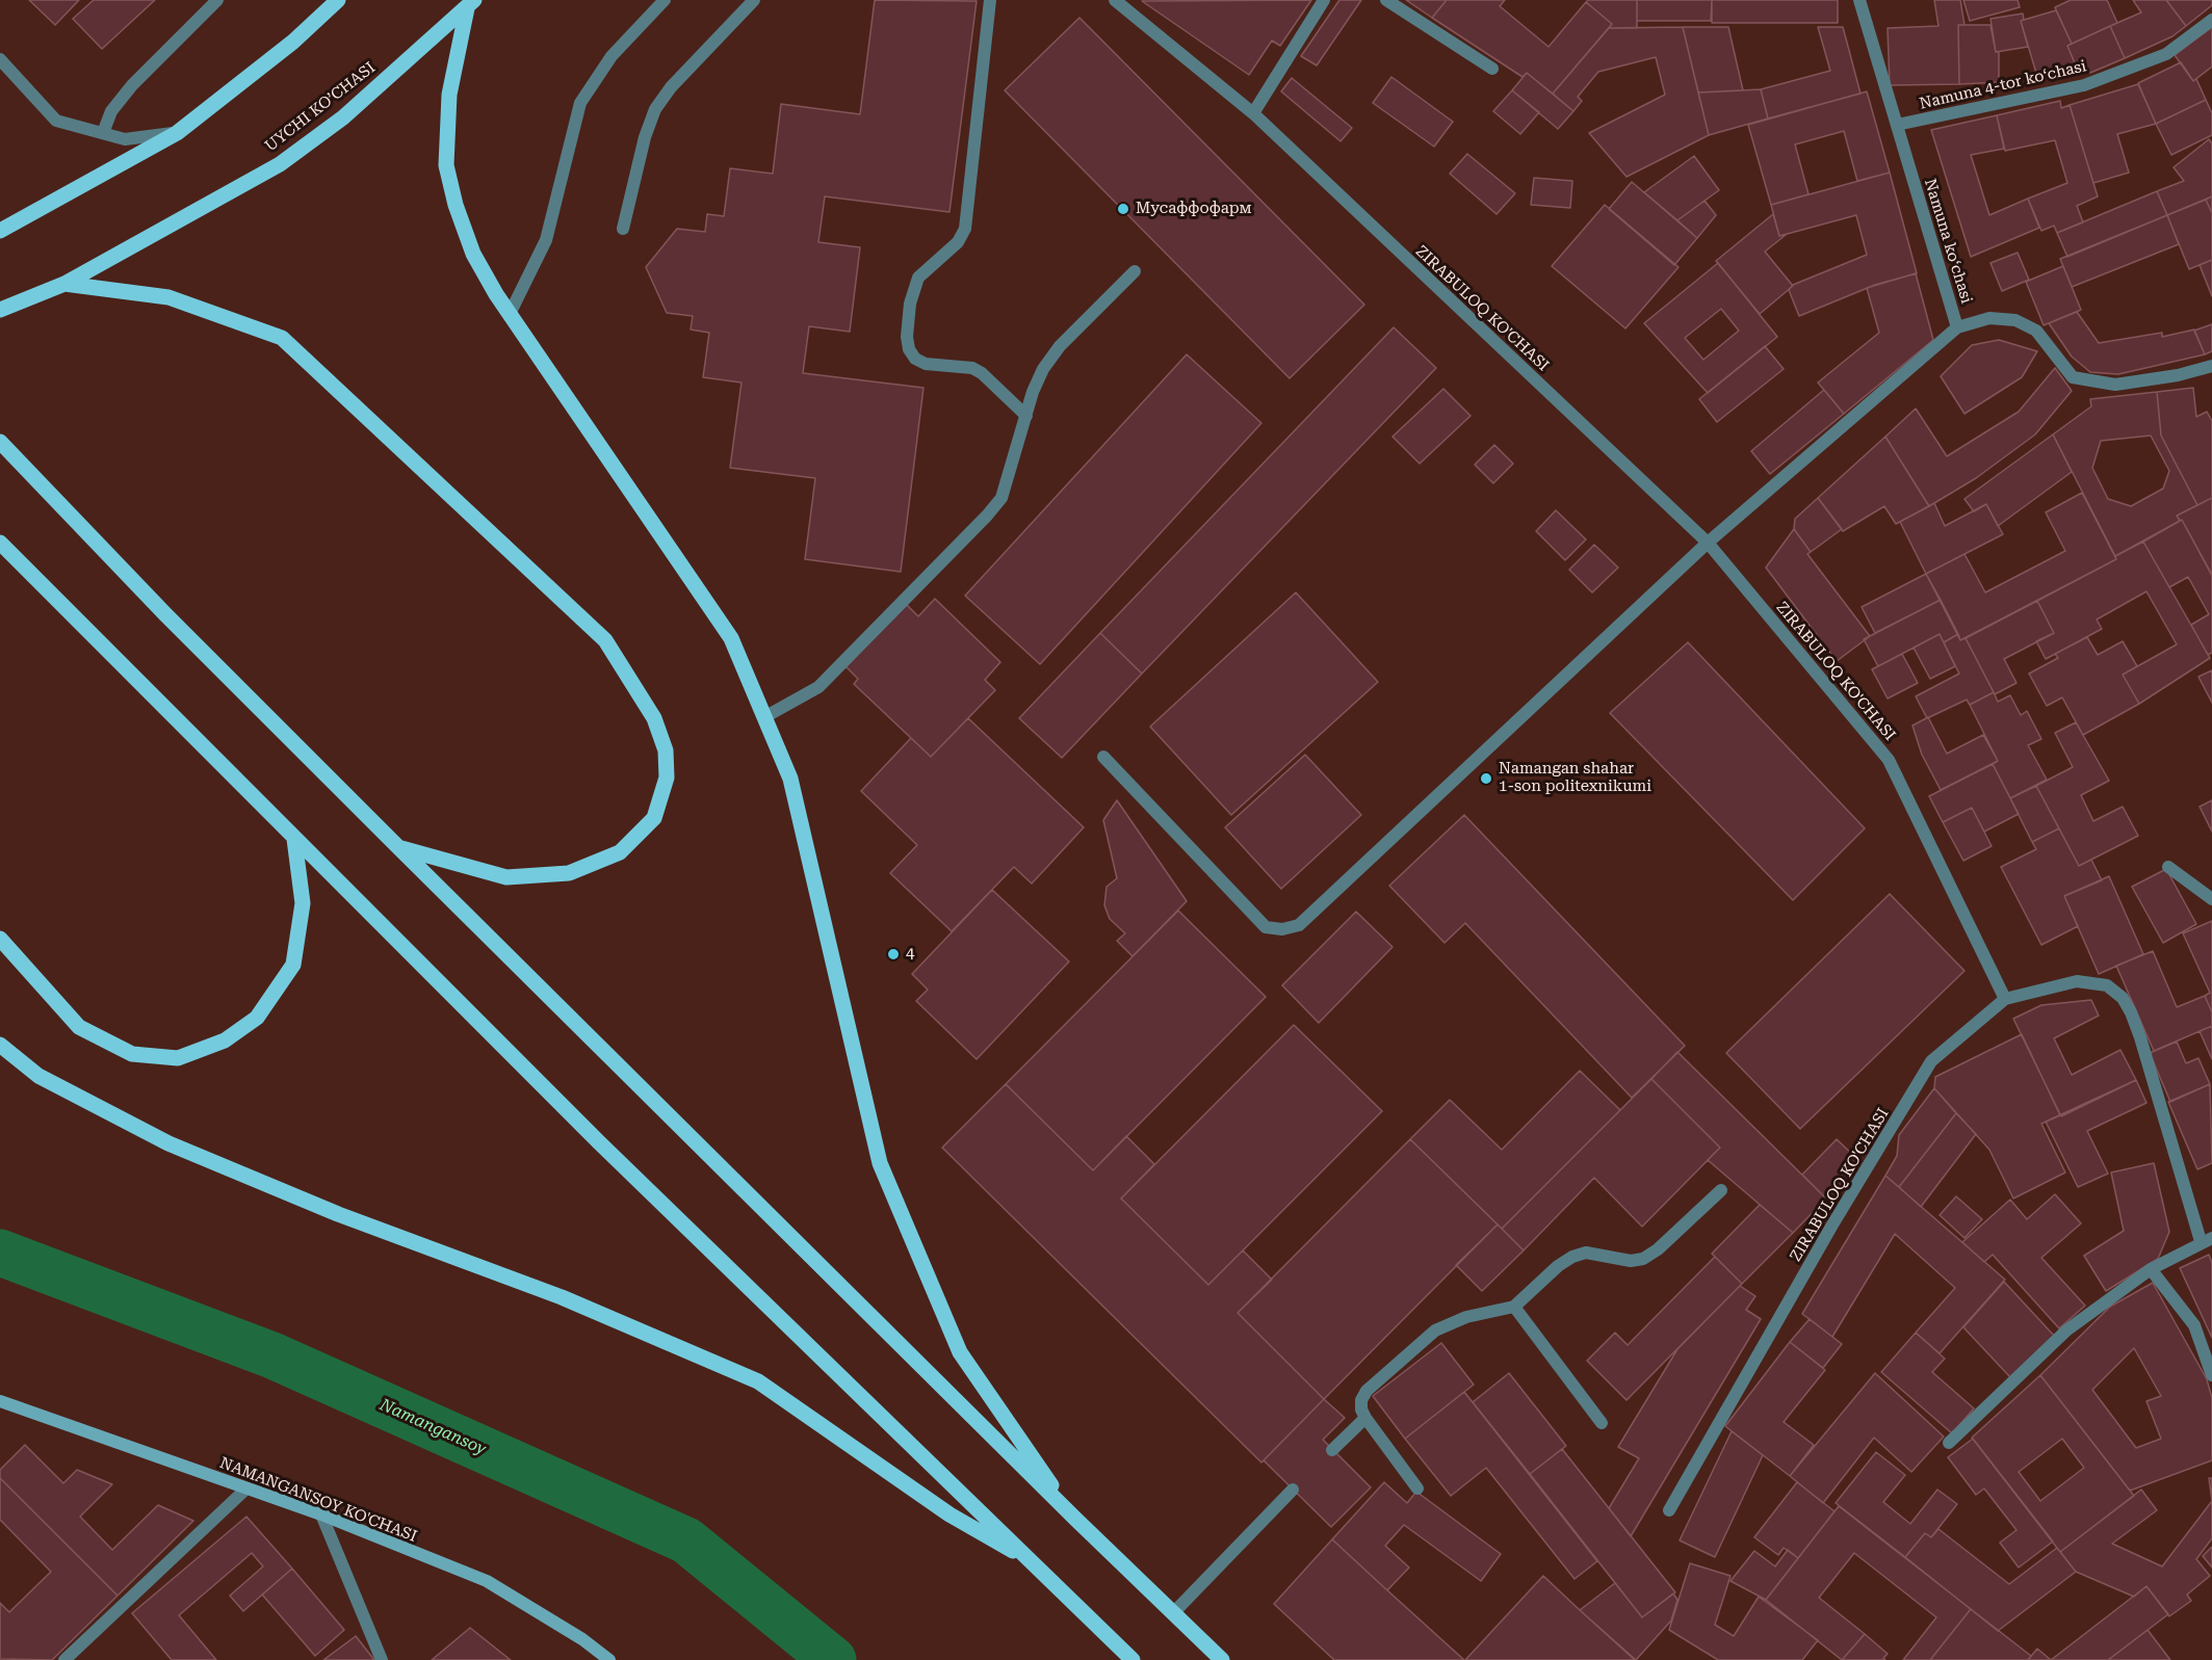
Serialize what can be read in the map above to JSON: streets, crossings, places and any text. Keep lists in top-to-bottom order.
{
  "streets": {
    "main road": ["UYCHI KO’CHASI"],
    "street": [
      "Namuna 4-tor koʻchasi",
      "Namuna koʻchasi",
      "ZIRABULOQ KO'CHASI",
      "NAMANGANSOY KO'CHASI"
    ]
  },
  "crossings": [
    ["Namuna 4-tor koʻchasi", "Namuna koʻchasi"]
  ],
  "water": ["Namangansoy"],
  "places": ["Мусаффофарм", "Namangan shahar 1-son politexnikumi", "4"]
}
